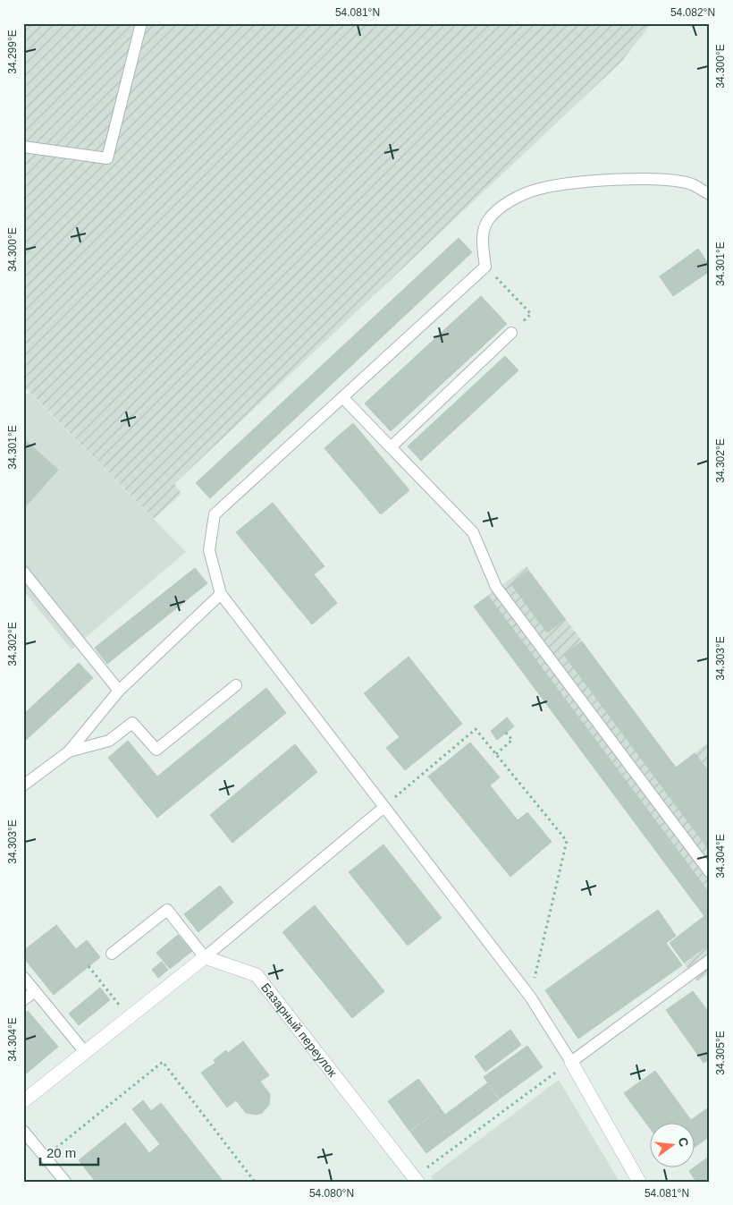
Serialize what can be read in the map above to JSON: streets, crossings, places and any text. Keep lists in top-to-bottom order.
{
  "streets": {
    "street": ["Базарный переулок"]
  },
  "scale_bar": "20 m",
  "north": "right",
  "coordinates": [
    "54.081°N",
    "54.082°N",
    "34.299°E",
    "34.300°E",
    "34.301°E",
    "34.302°E",
    "34.303°E",
    "34.304°E",
    "34.305°E",
    "54.080°N"
  ]
}
